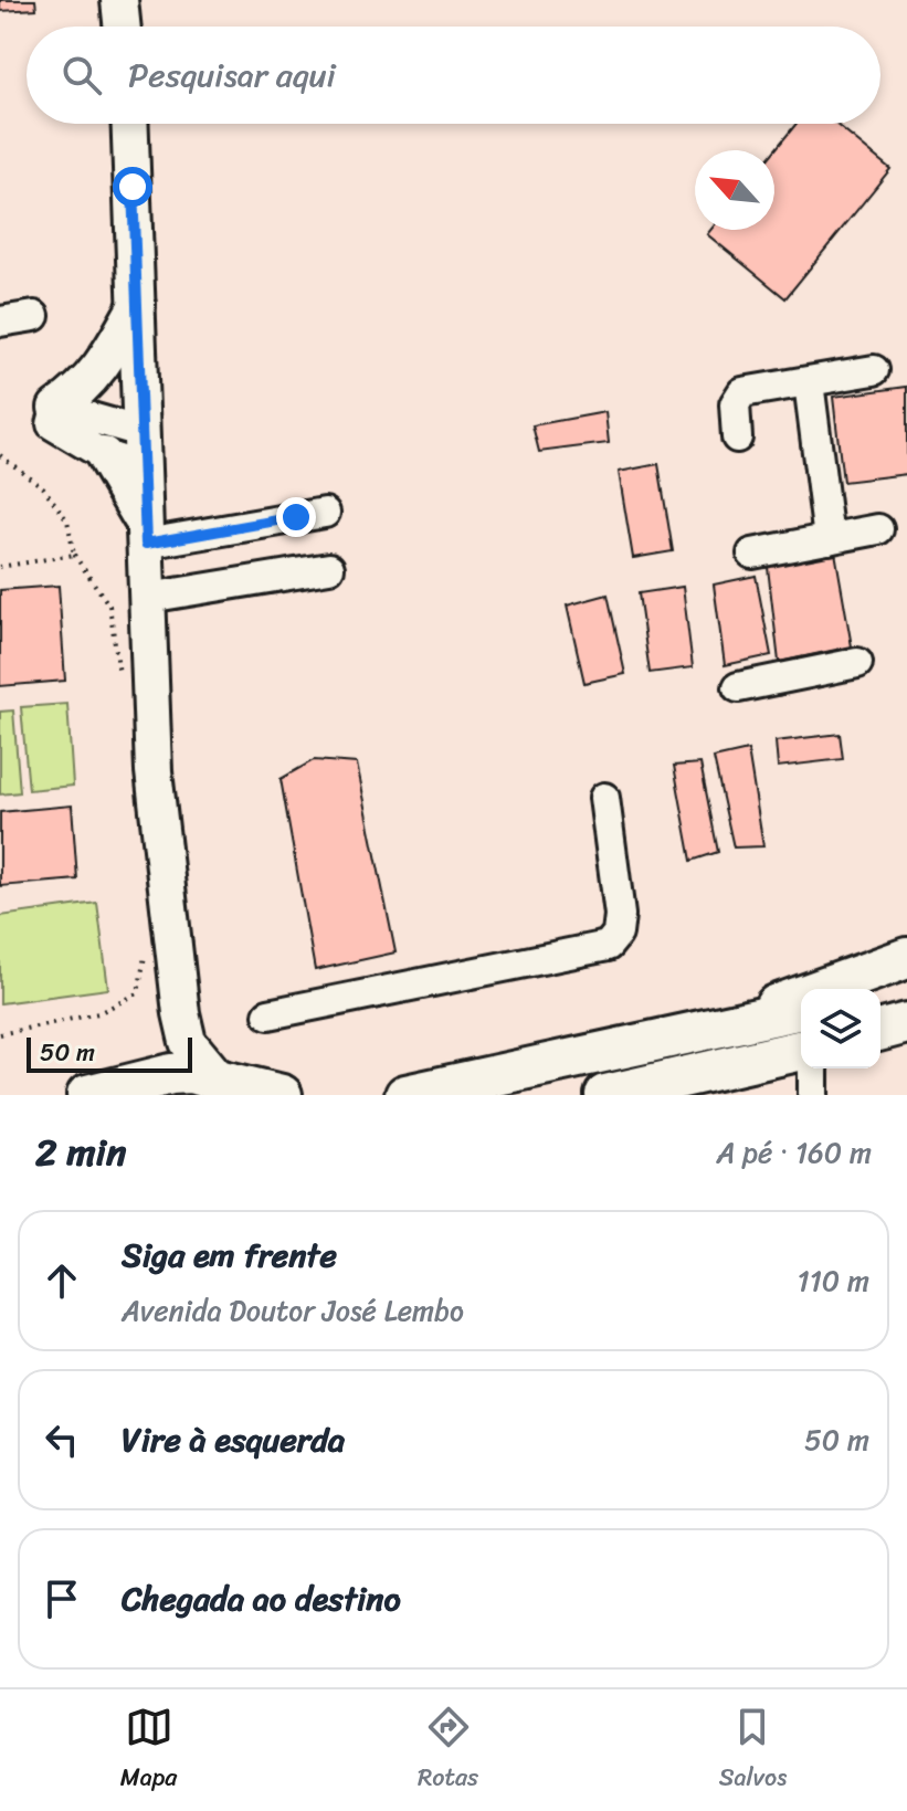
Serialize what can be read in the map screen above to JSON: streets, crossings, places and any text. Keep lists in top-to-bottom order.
{
  "scale_bar": "50 m",
  "north": "top left",
  "page": {
    "search": "Pesquisar aqui",
    "scale": "50 m",
    "heading": ["2 min", "A pé · 160 m"],
    "list": [
      ["Siga em frente", "Avenida Doutor José Lembo", "110 m"],
      ["Vire à esquerda", "50 m"],
      "Chegada ao destino"
    ],
    "nav": ["Mapa", "Rotas", "Salvos"]
  }
}
